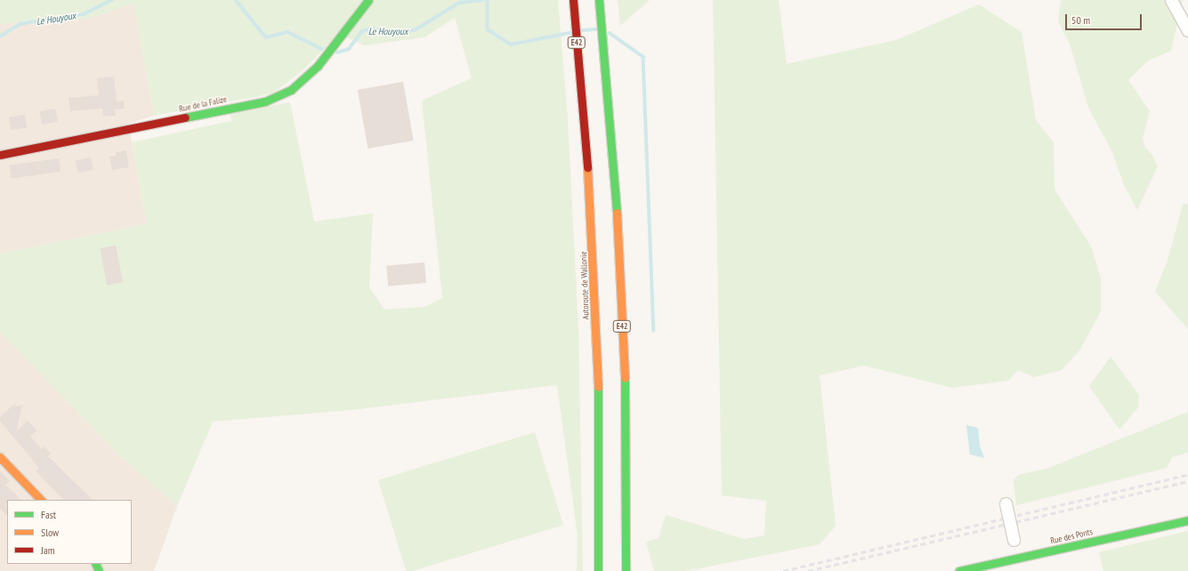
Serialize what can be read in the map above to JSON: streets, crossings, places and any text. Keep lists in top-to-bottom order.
{
  "streets": {
    "main road": [
      "E42",
      "Rue de la Falize",
      "Autoroute de Wallonie",
      "Rue des Ponts"
    ]
  },
  "water": ["Le Houyoux"],
  "legend": ["Fast", "Slow", "Jam"],
  "scale_bar": "50 m"
}
